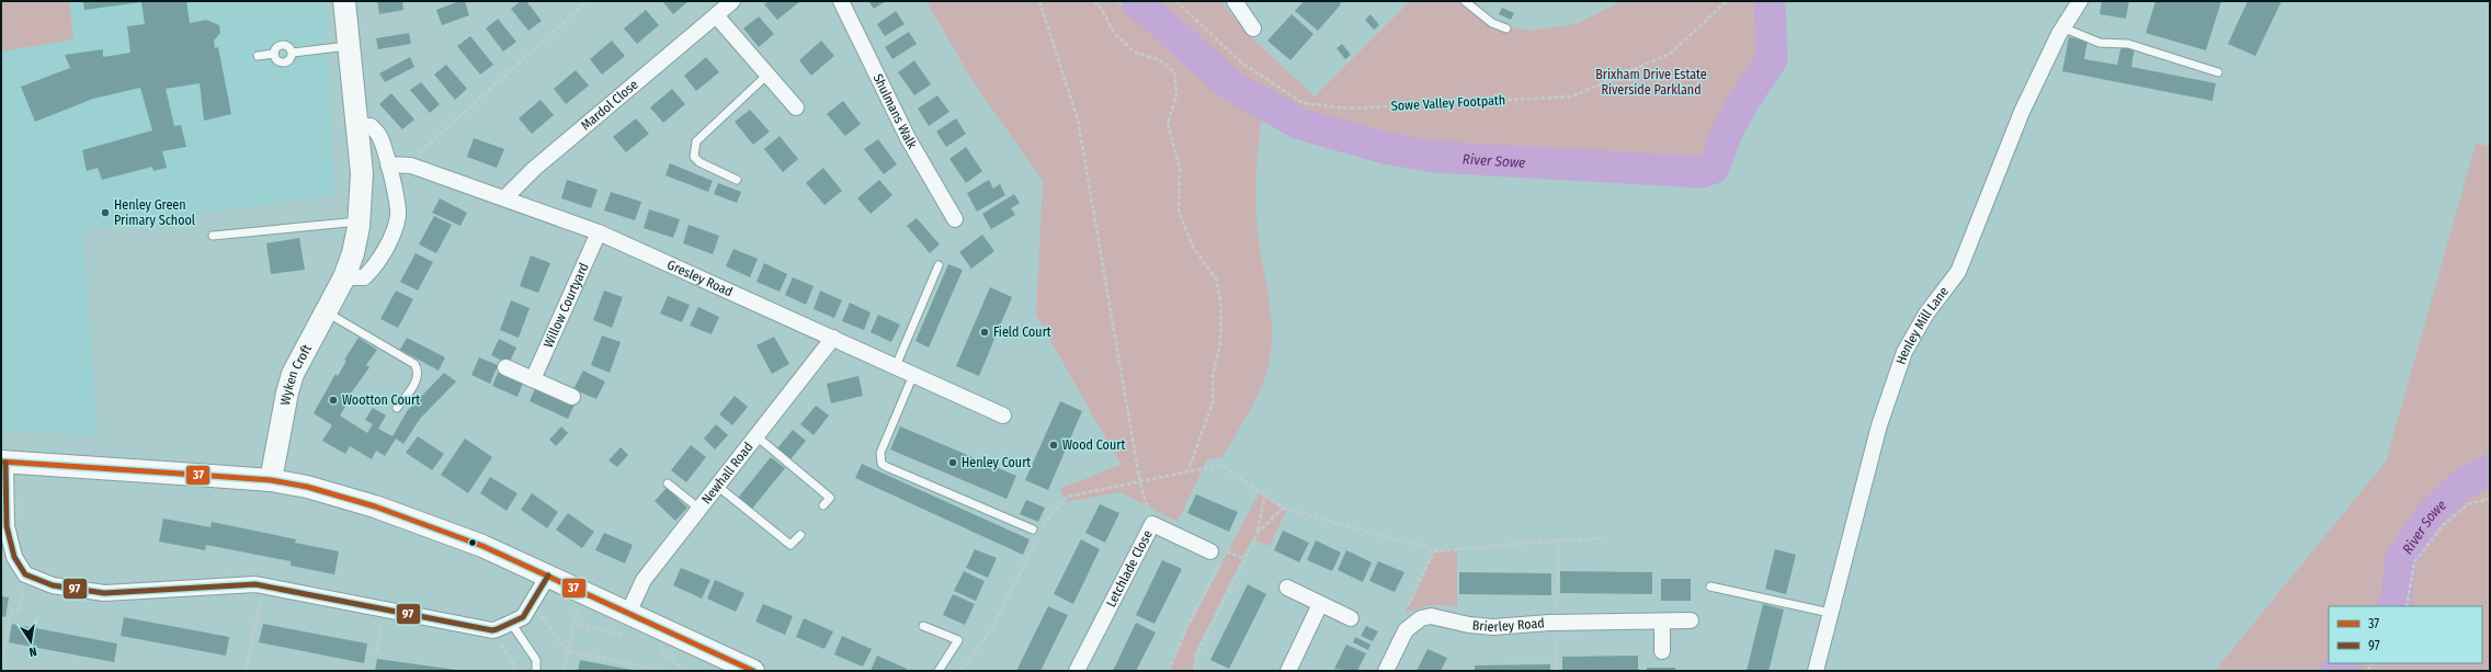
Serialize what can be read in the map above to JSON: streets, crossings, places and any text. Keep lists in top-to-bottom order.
{
  "streets": {
    "main road": ["Wyken Croft"],
    "street": [
      "Mardol Close",
      "Shulmans Walk",
      "Gresley Road",
      "Willow Courtyard",
      "Henley Mill Lane",
      "Newhall Road",
      "Letchlade Close",
      "Brierley Road"
    ],
    "path": ["Sowe Valley Footpath"]
  },
  "crossings": [
    ["Mardol Close", "Gresley Road"],
    ["Gresley Road", "Willow Courtyard"],
    ["Gresley Road", "Newhall Road"]
  ],
  "water": ["River Sowe"],
  "parks": ["Brixham Drive Estate Riverside Parkland"],
  "places": [
    "Henley Green Primary School",
    "Field Court",
    "Wootton Court",
    "Wood Court",
    "Henley Court"
  ],
  "lines": ["transit line 37", "transit line 97"],
  "legend": ["37", "97"],
  "north": "bottom"
}
